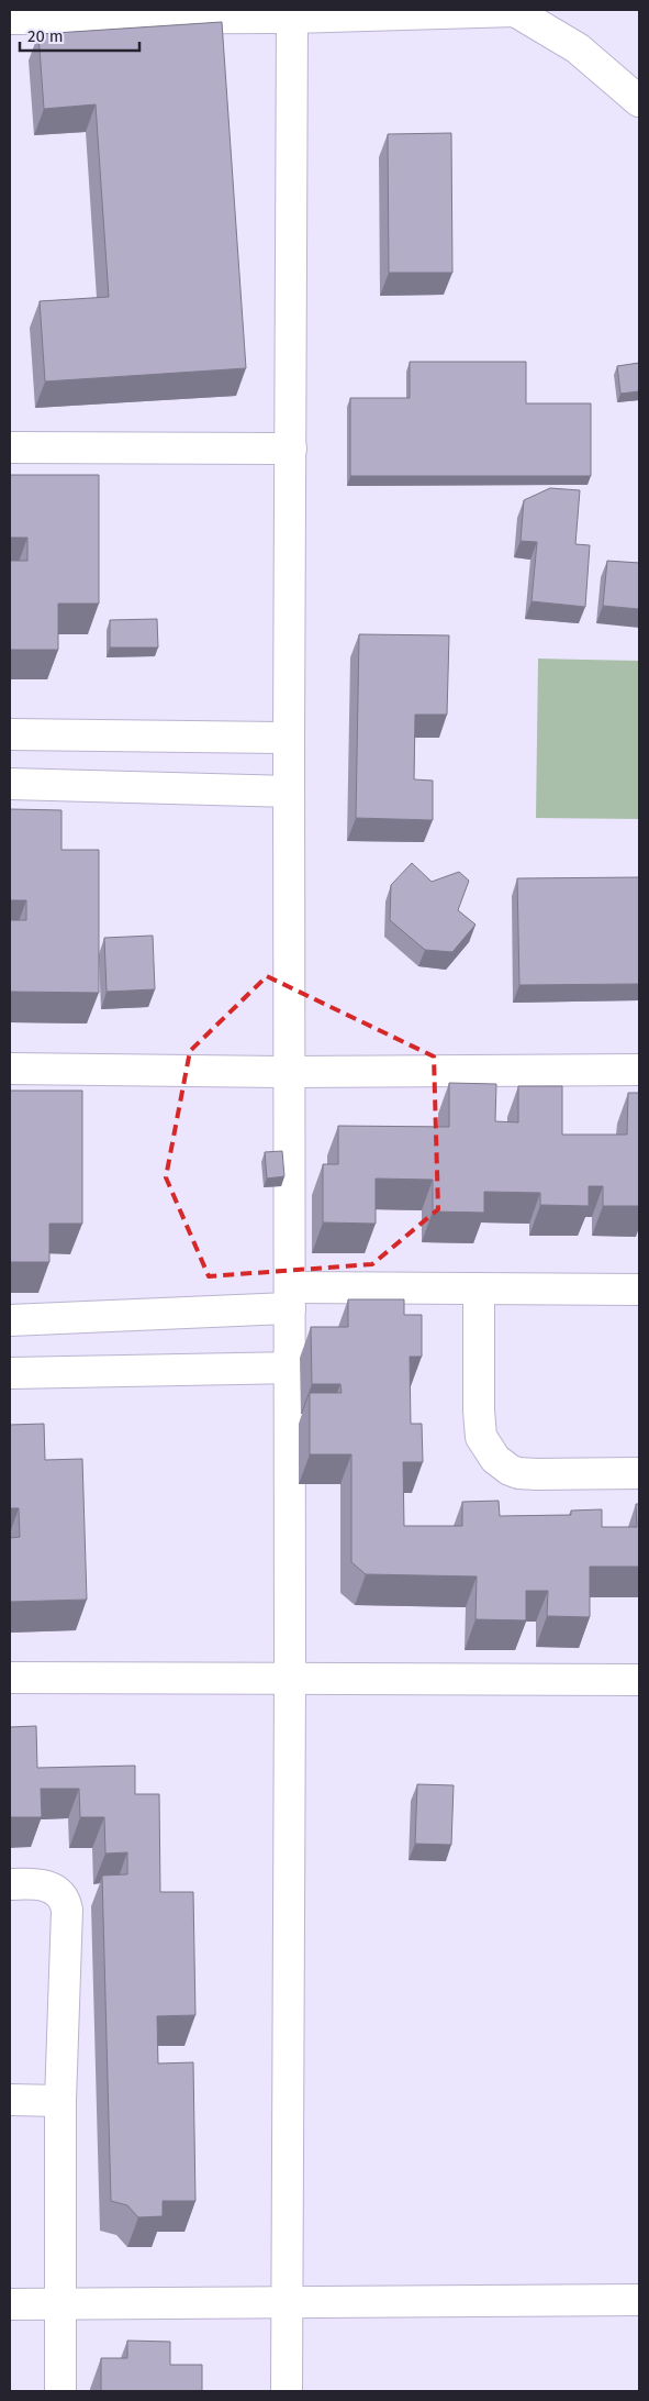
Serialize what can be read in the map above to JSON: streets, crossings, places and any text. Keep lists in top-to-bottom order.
{
  "scale_bar": "20 m"
}
